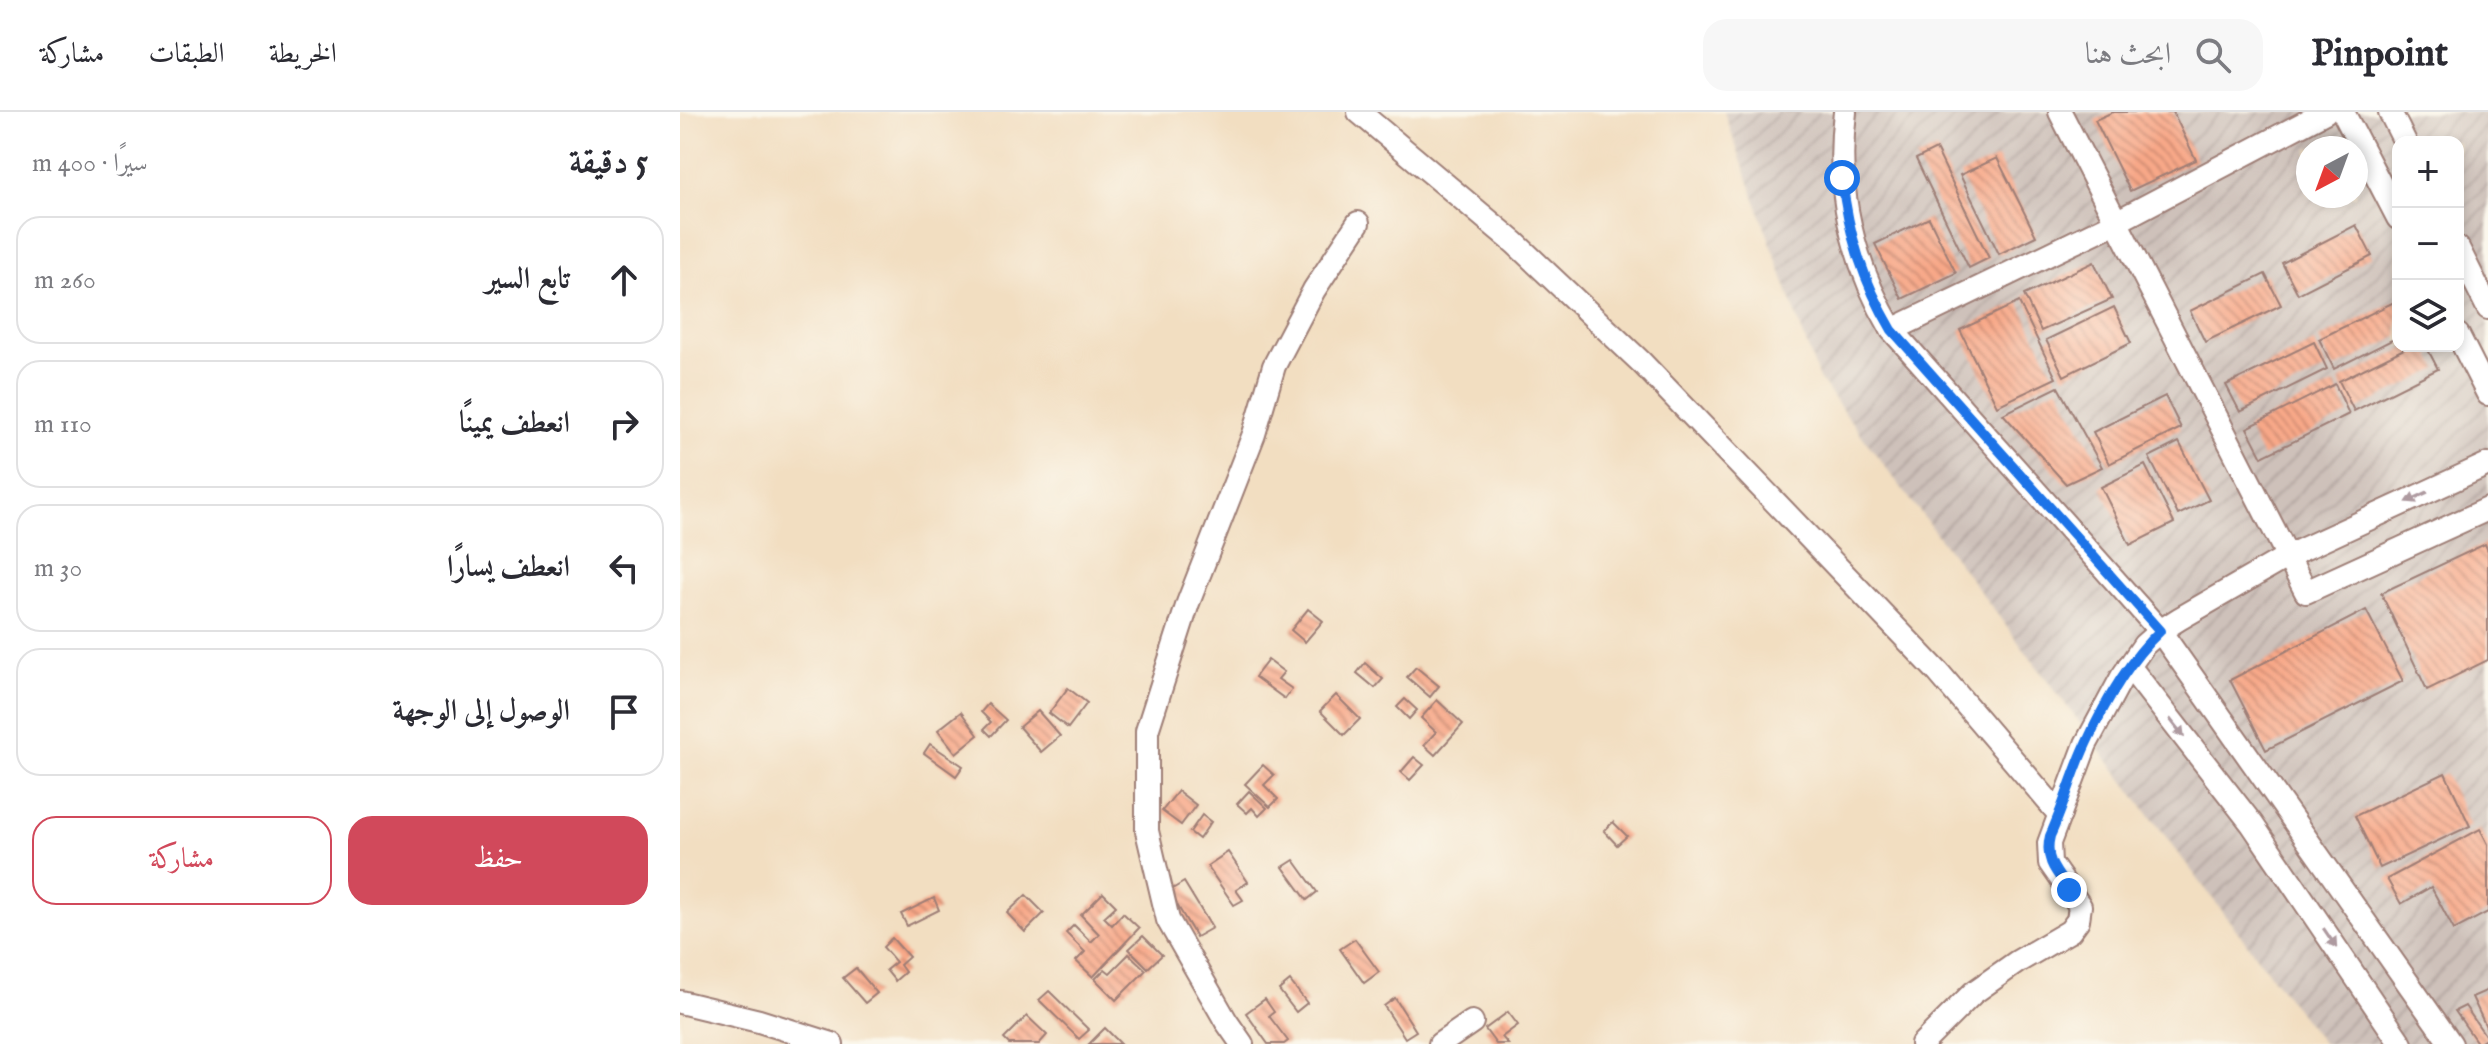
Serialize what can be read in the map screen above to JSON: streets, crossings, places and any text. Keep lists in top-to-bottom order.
{
  "north": "bottom left",
  "page": {
    "header": "Pinpoint",
    "search": "ابحث هنا",
    "nav": ["الخريطة", "الطبقات", "مشاركة"],
    "heading": ["5 دقيقة", "سيرًا · 400 m"],
    "map_buttons": ["+", "−"],
    "list": [
      ["تابع السير", "260 m"],
      ["انعطف يمينًا", "110 m"],
      ["انعطف يسارًا", "30 m"],
      "الوصول إلى الوجهة"
    ],
    "buttons": ["حفظ", "مشاركة"]
  }
}
